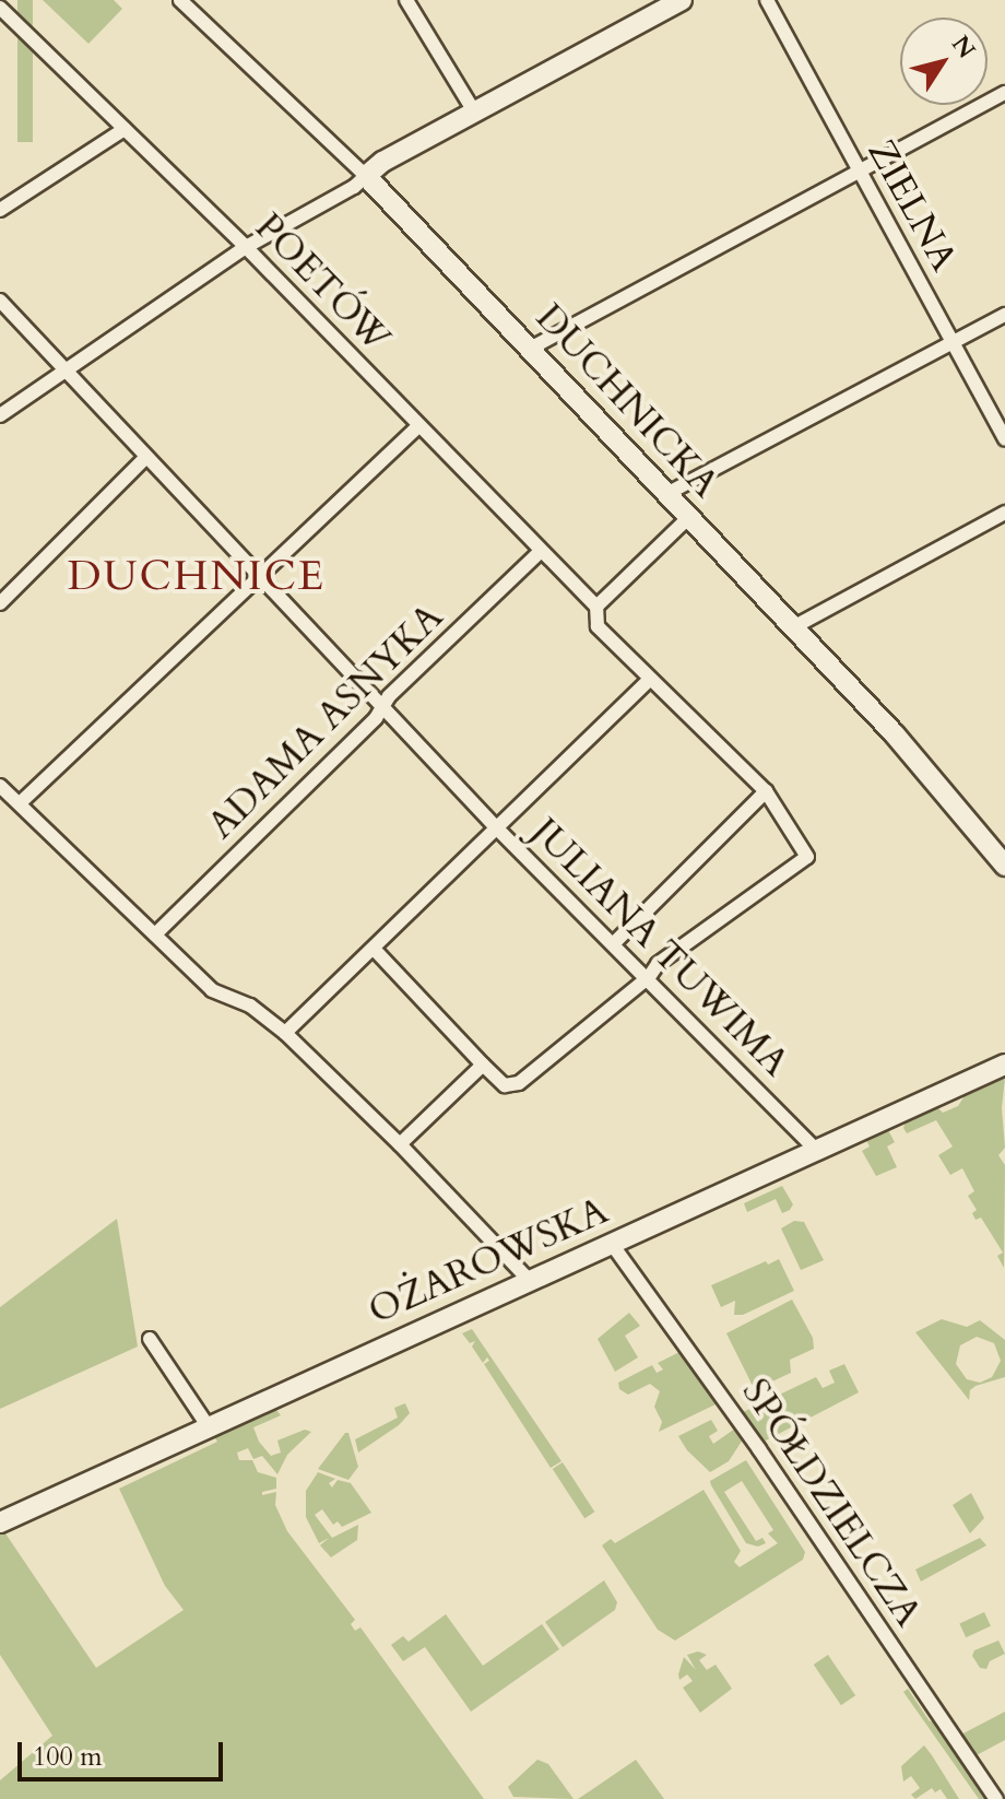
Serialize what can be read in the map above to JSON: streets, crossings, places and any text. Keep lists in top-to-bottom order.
{
  "streets": {
    "street": [
      "ZIELNA",
      "POETÓW",
      "DUCHNICKA",
      "ADAMA ASNYKA",
      "JULIANA TUWIMA",
      "OŻAROWSKA",
      "SPÓŁDZIELCZA"
    ]
  },
  "crossings": [
    ["POETÓW", "ADAMA ASNYKA"],
    ["POETÓW", "JULIANA TUWIMA"],
    ["JULIANA TUWIMA", "OŻAROWSKA"],
    ["OŻAROWSKA", "SPÓŁDZIELCZA"]
  ],
  "districts": ["DUCHNICE"],
  "scale_bar": "100 m",
  "north": "top right"
}
